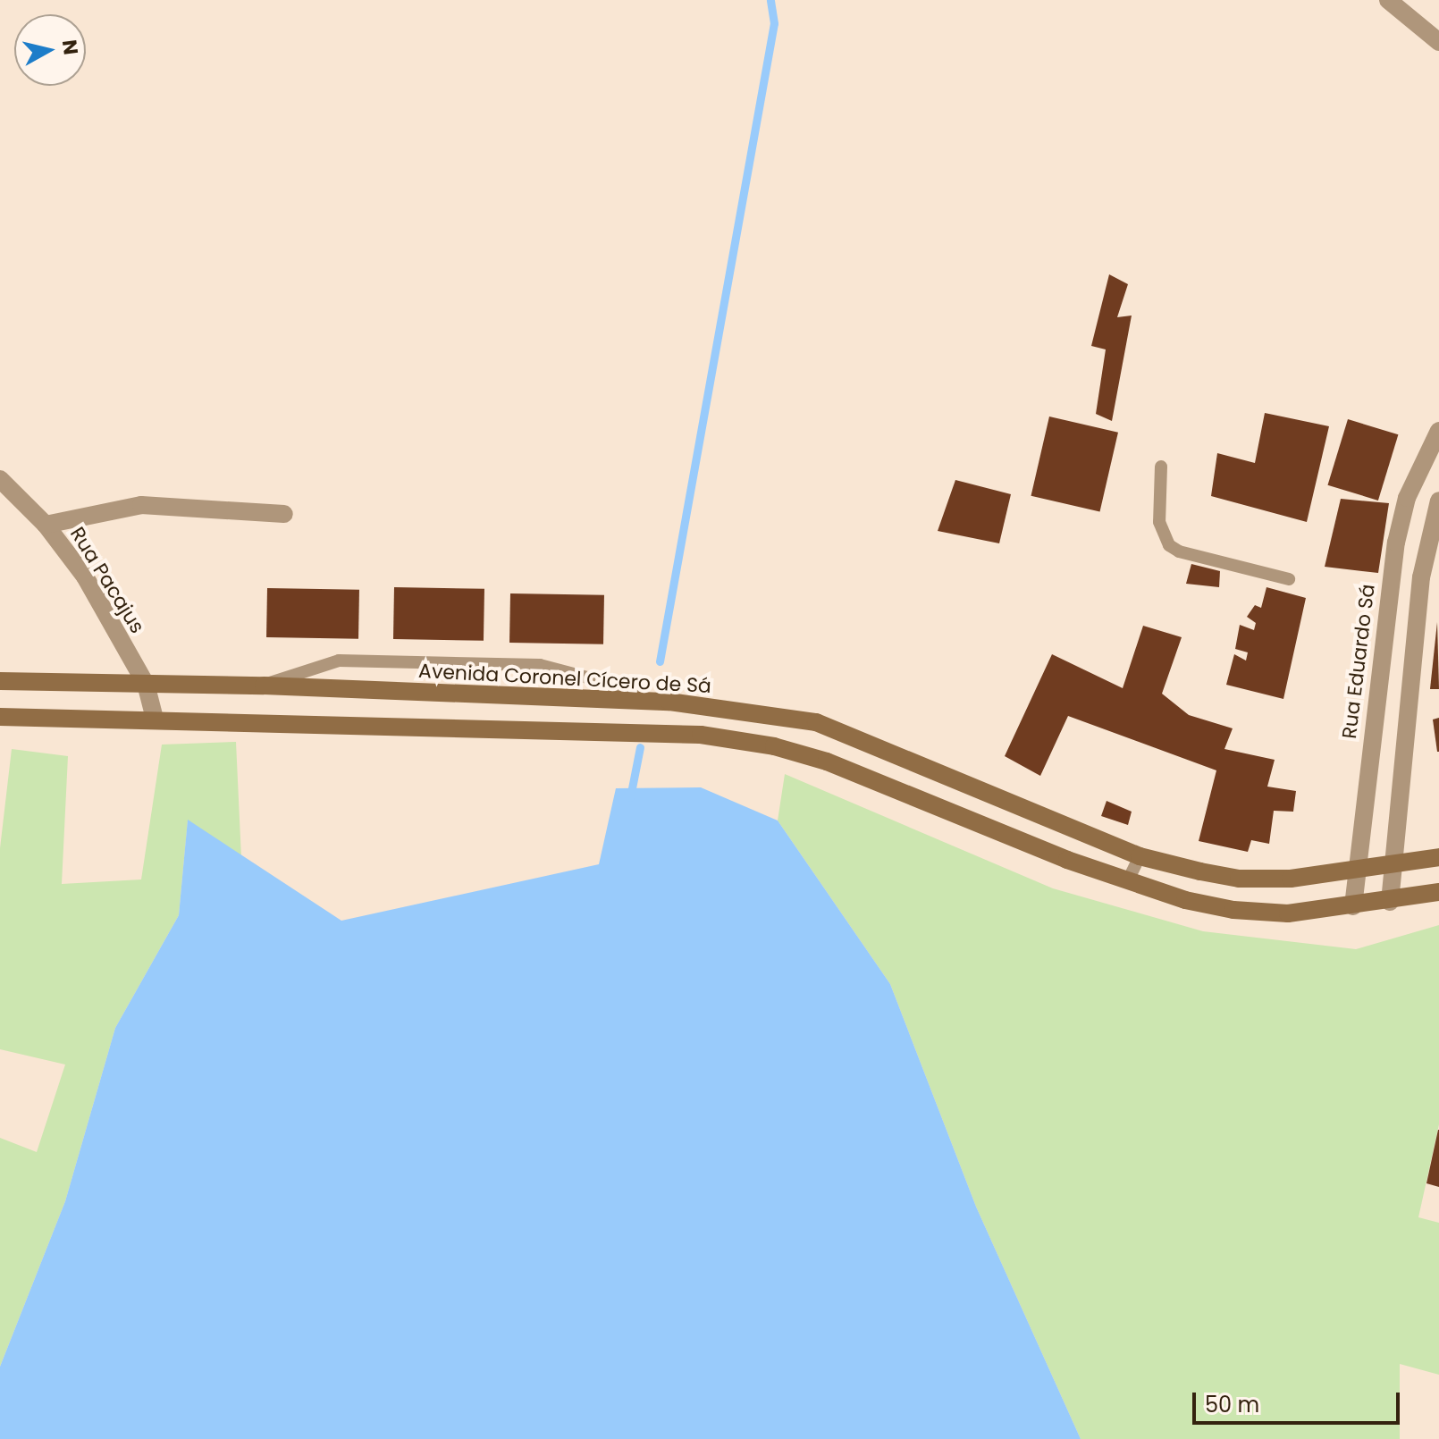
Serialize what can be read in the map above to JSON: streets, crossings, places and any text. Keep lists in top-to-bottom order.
{
  "streets": {
    "main road": ["Avenida Coronel Cícero de Sá"],
    "street": ["Rua Pacajus", "Rua Eduardo Sá"]
  },
  "crossings": [
    ["Rua Pacajus", "Avenida Coronel Cícero de Sá"],
    ["Rua Eduardo Sá", "Avenida Coronel Cícero de Sá"]
  ],
  "scale_bar": "50 m",
  "north": "right"
}
